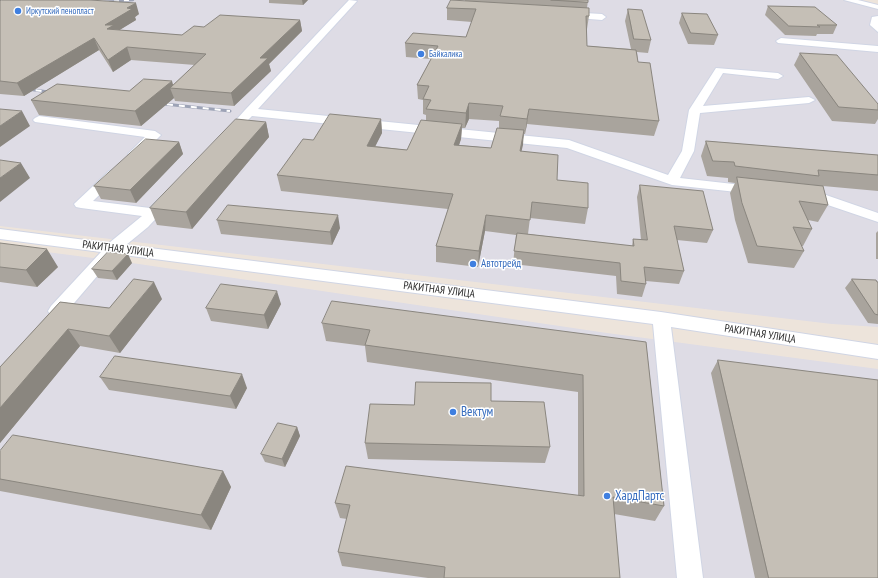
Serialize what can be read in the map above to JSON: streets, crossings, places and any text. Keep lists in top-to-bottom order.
{
  "streets": {
    "street": ["РАКИТНАЯ УЛИЦА"]
  },
  "places": [
    "Иркутский пенопласт",
    "Байкалика",
    "Автотрейд",
    "Вектум",
    "ХардПартс"
  ]
}
